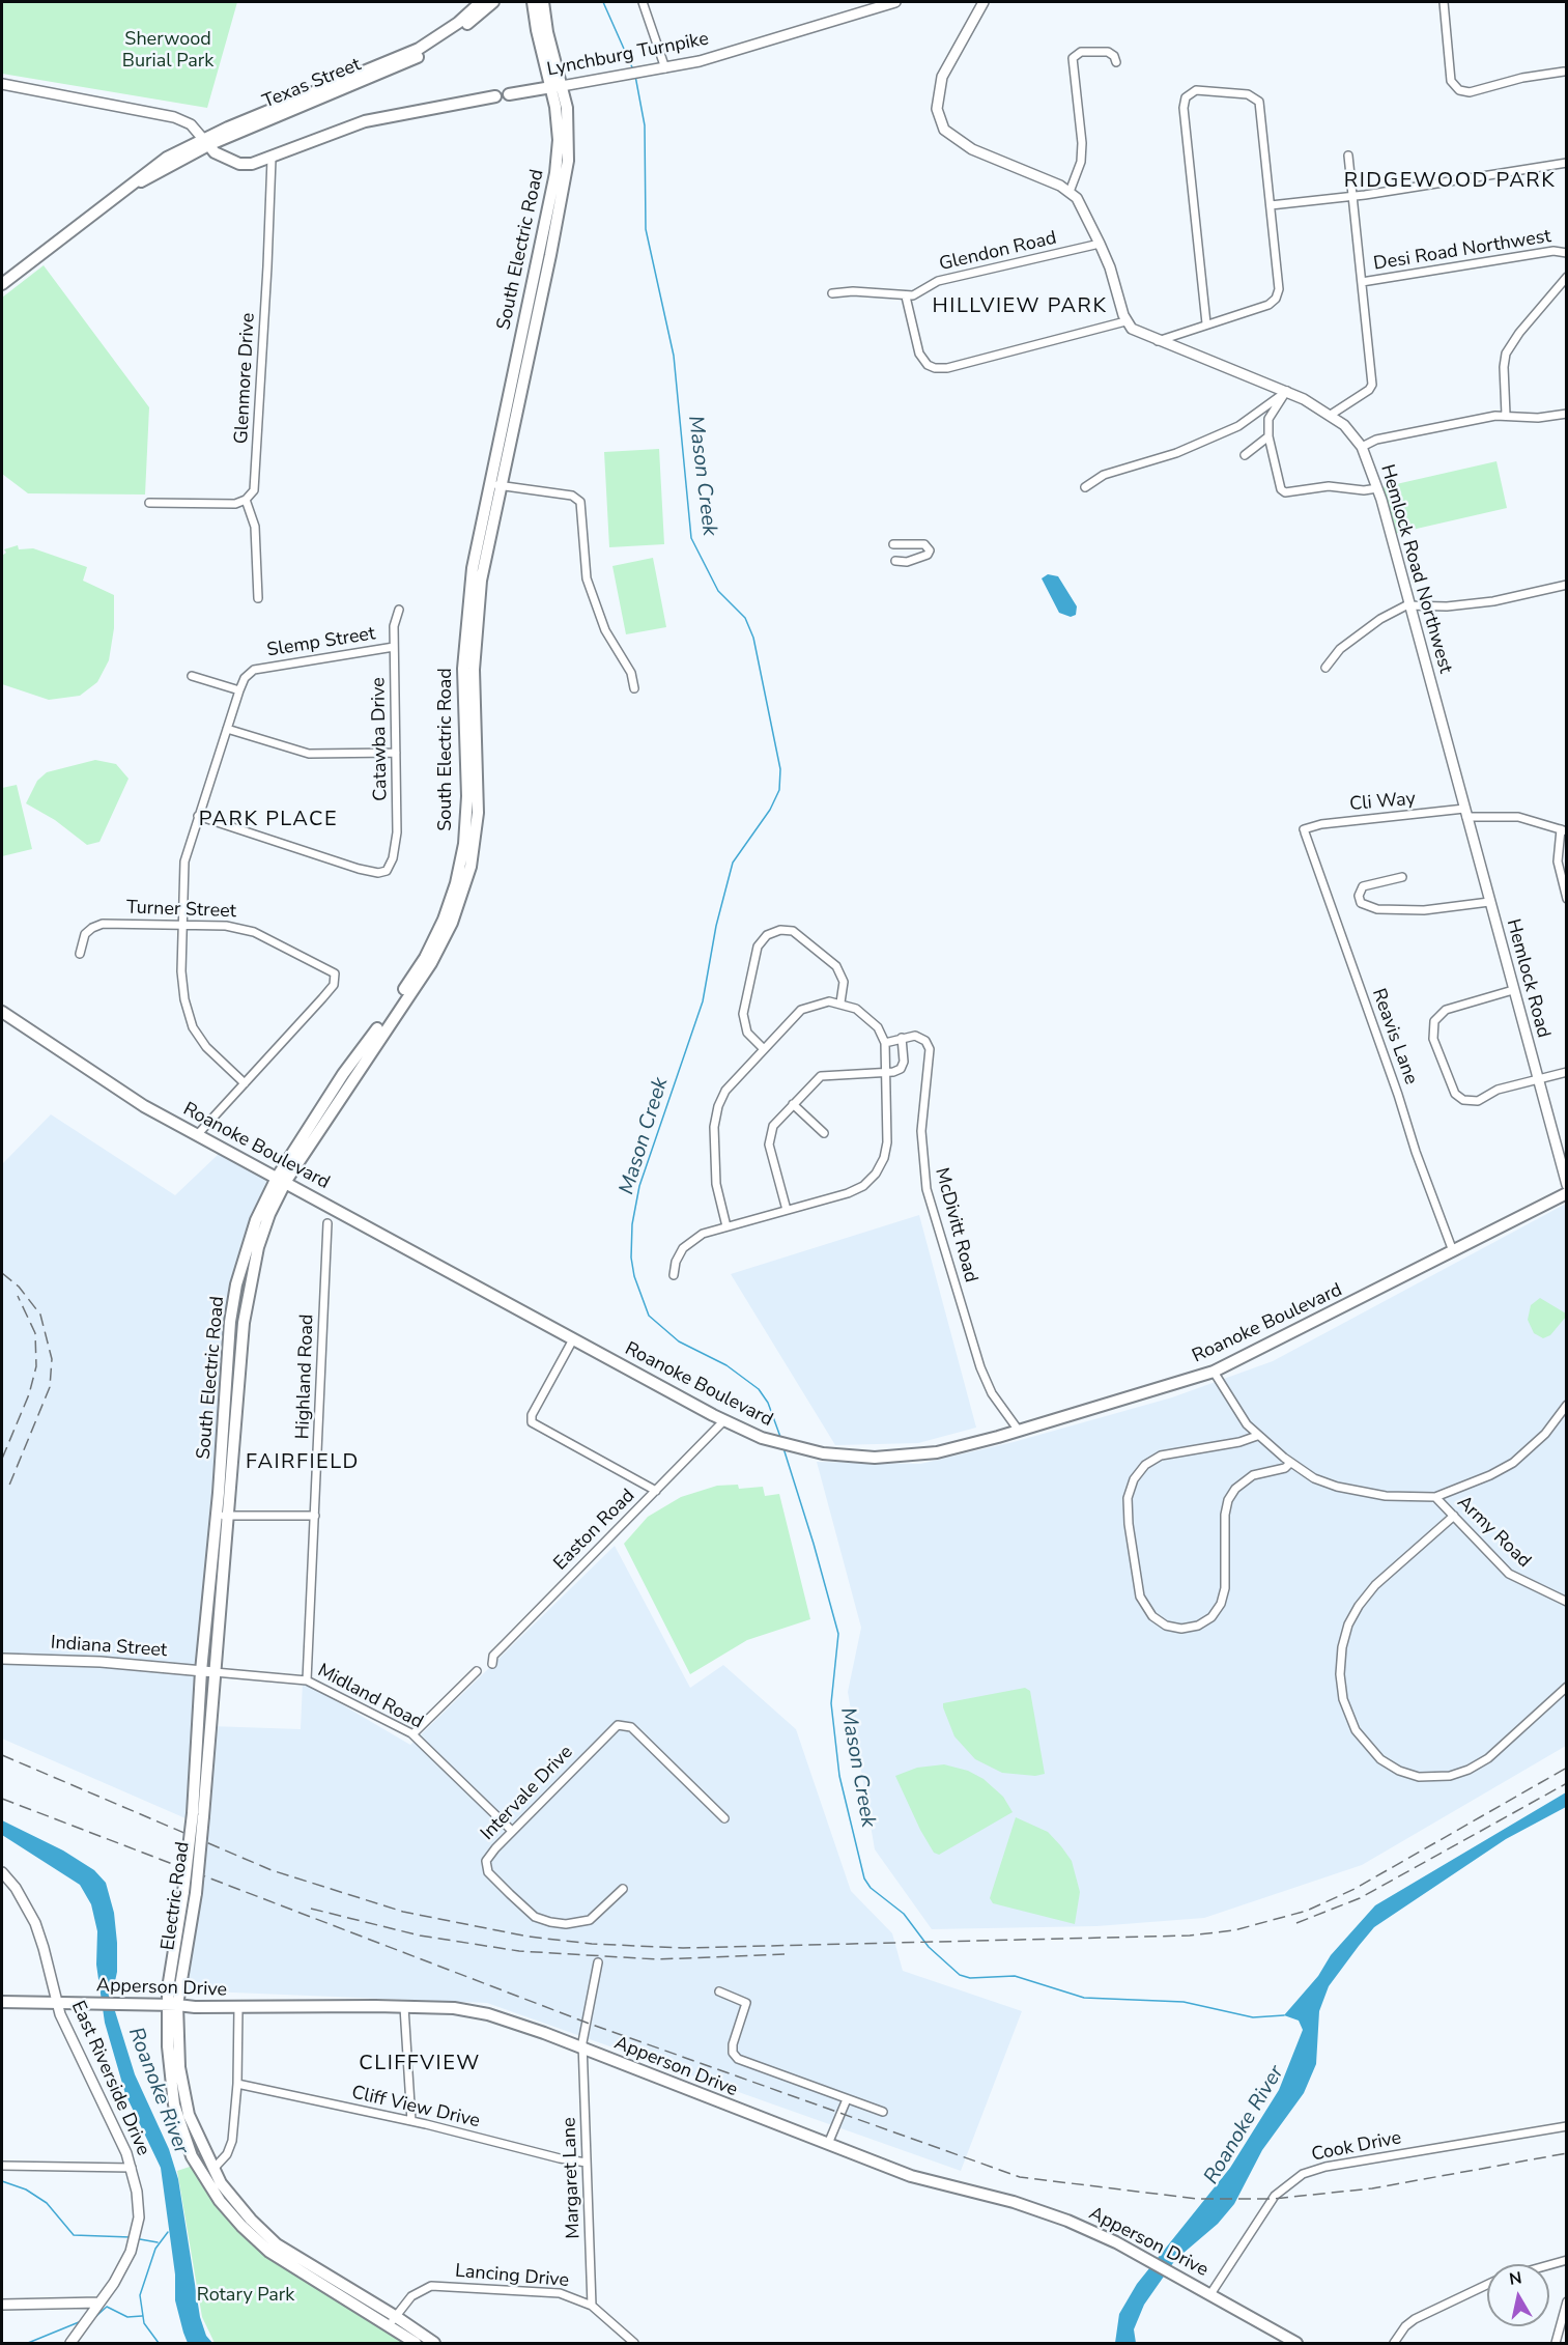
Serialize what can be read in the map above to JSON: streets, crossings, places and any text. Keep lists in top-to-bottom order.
{
  "streets": {
    "main road": [
      "Lynchburg Turnpike",
      "Texas Street",
      "South Electric Road",
      "Roanoke Boulevard",
      "Electric Road",
      "Apperson Drive"
    ],
    "street": [
      "Desi Road Northwest",
      "Glendon Road",
      "Glenmore Drive",
      "Hemlock Road Northwest",
      "Slemp Street",
      "Catawba Drive",
      "Cli Way",
      "Turner Street",
      "Hemlock Road",
      "Reavis Lane",
      "McDivitt Road",
      "Highland Road",
      "Easton Road",
      "Army Road",
      "Indiana Street",
      "Midland Road",
      "Intervale Drive",
      "East Riverside Drive",
      "Cliff View Drive",
      "Cook Drive",
      "Margaret Lane",
      "Lancing Drive"
    ]
  },
  "crossings": [
    ["Lynchburg Turnpike", "South Electric Road"],
    ["South Electric Road", "Roanoke Boulevard"],
    ["South Electric Road", "Indiana Street"],
    ["South Electric Road", "Midland Road"],
    ["South Electric Road", "Electric Road"],
    ["Hemlock Road Northwest", "Cli Way"],
    ["Hemlock Road Northwest", "Hemlock Road"],
    ["Slemp Street", "Catawba Drive"],
    ["Cli Way", "Hemlock Road"],
    ["Cli Way", "Reavis Lane"],
    ["Reavis Lane", "Roanoke Boulevard"],
    ["Roanoke Boulevard", "McDivitt Road"],
    ["Roanoke Boulevard", "Easton Road"],
    ["Highland Road", "Midland Road"],
    ["Indiana Street", "Midland Road"],
    ["Indiana Street", "Electric Road"],
    ["Midland Road", "Intervale Drive"],
    ["Midland Road", "Electric Road"],
    ["Electric Road", "Apperson Drive"],
    ["Electric Road", "Lancing Drive"],
    ["Apperson Drive", "East Riverside Drive"],
    ["Apperson Drive", "Cook Drive"],
    ["Apperson Drive", "Margaret Lane"],
    ["Cliff View Drive", "Margaret Lane"],
    ["Margaret Lane", "Lancing Drive"]
  ],
  "districts": [
    "RIDGEWOOD PARK",
    "HILLVIEW PARK",
    "PARK PLACE",
    "FAIRFIELD",
    "CLIFFVIEW"
  ],
  "water": ["Mason Creek", "Roanoke River"],
  "parks": ["Sherwood Burial Park", "Rotary Park"],
  "north": "top"
}
